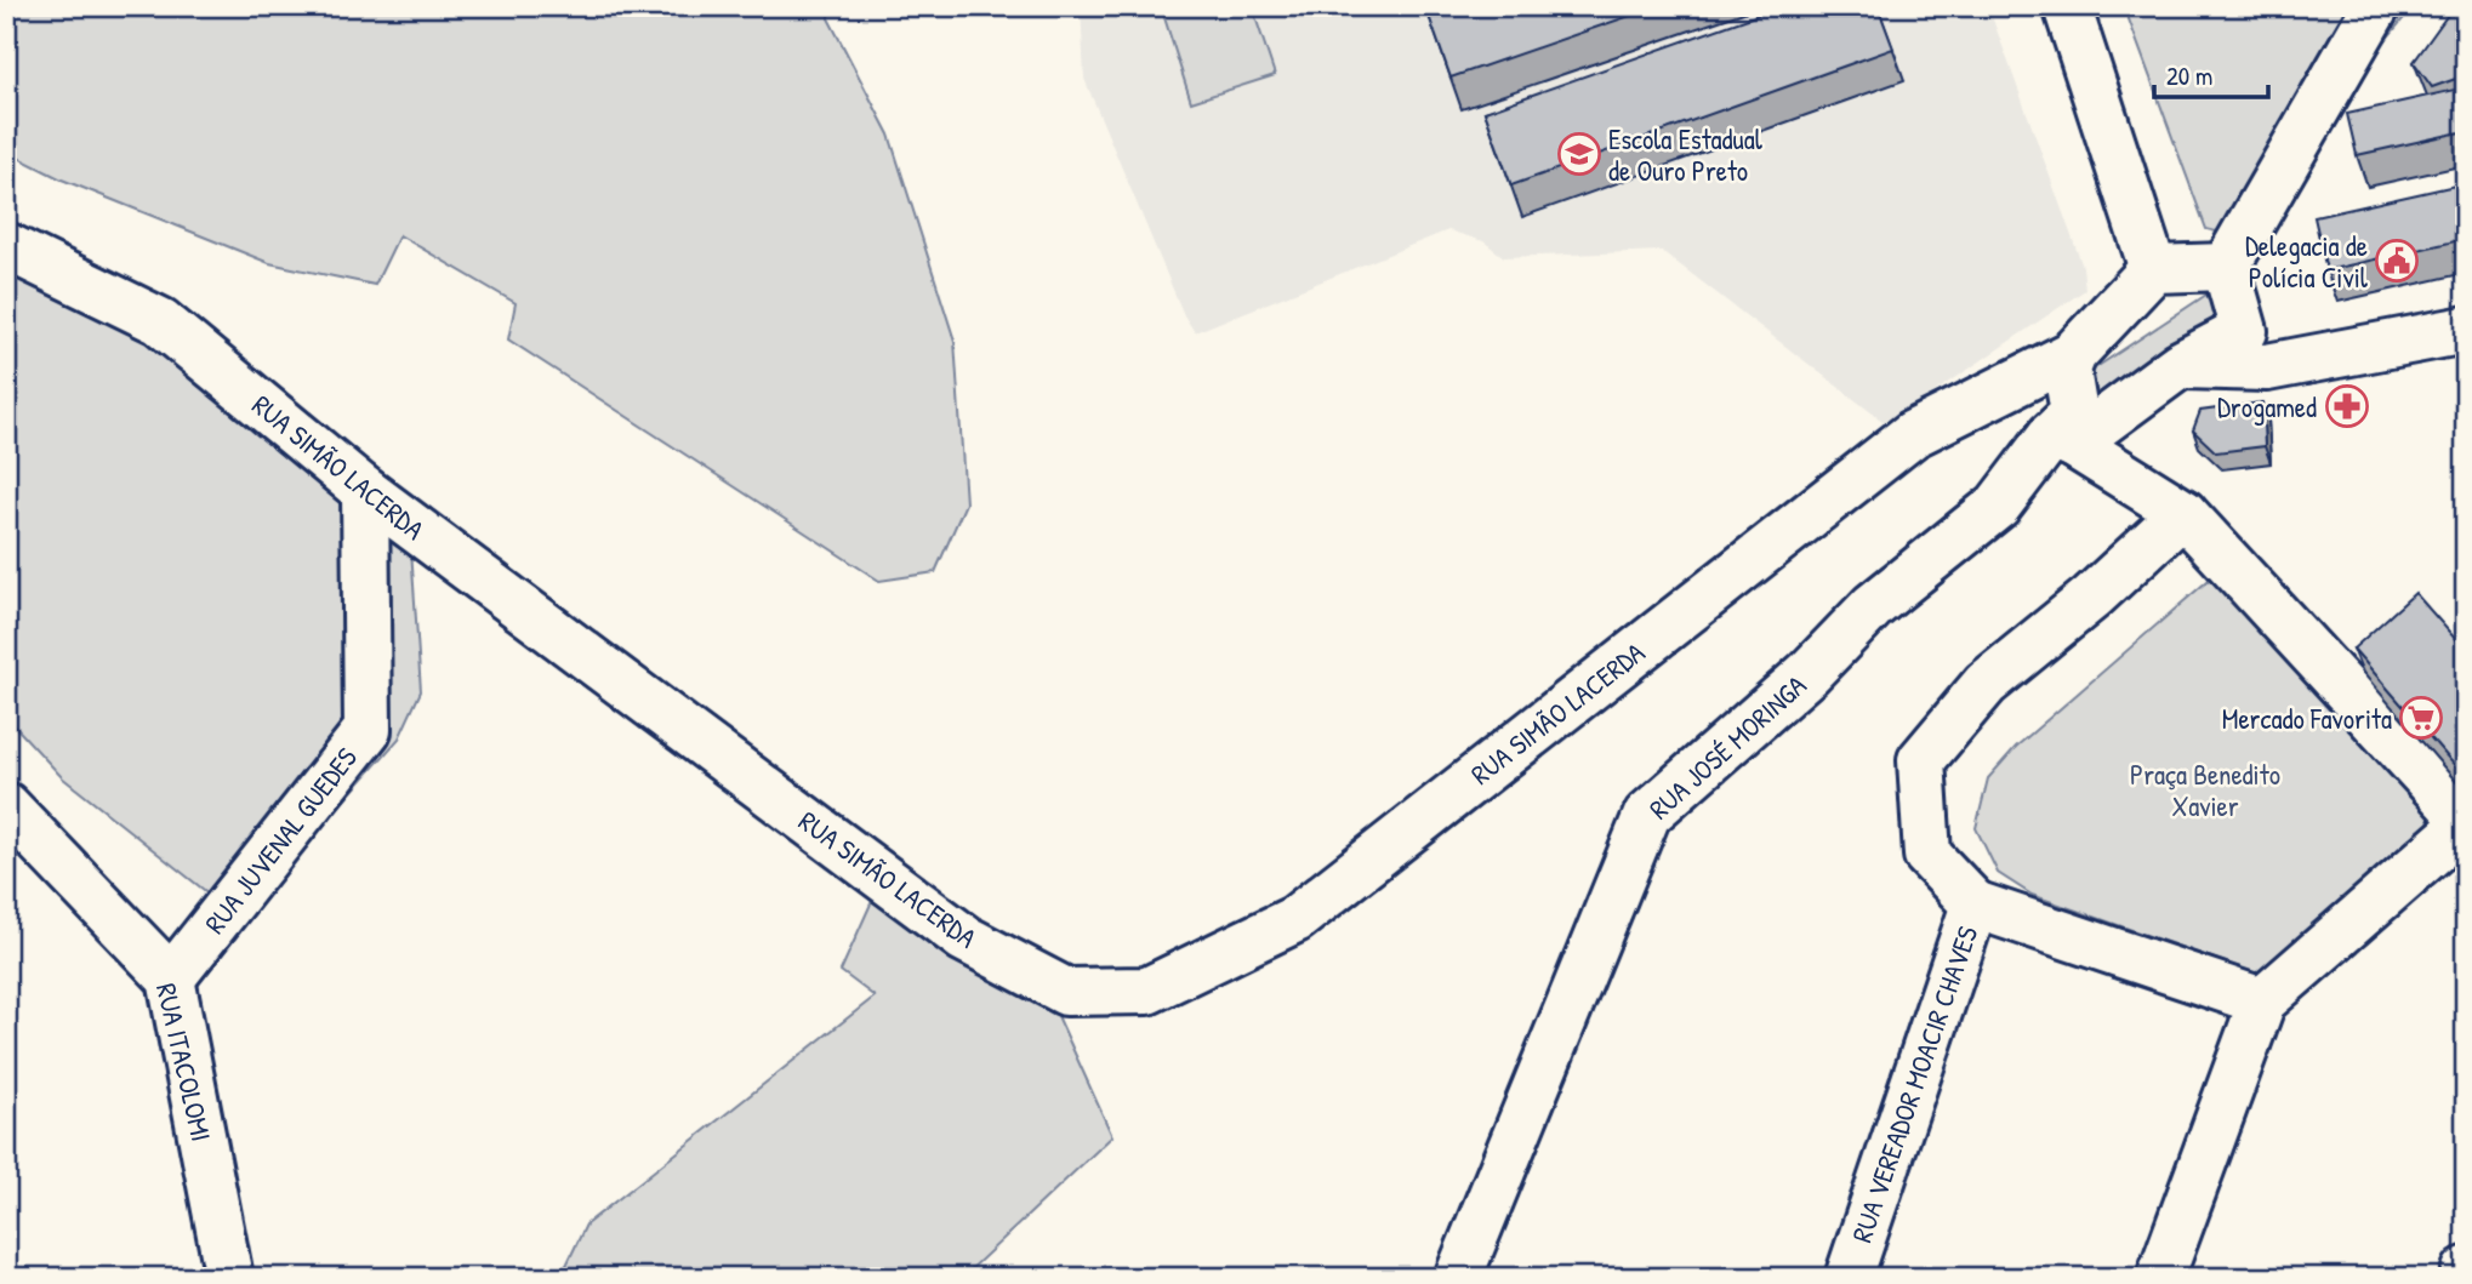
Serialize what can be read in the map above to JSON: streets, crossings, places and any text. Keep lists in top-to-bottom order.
{
  "streets": {
    "street": [
      "RUA SIMÃO LACERDA",
      "RUA JOSÉ MORINGA",
      "RUA JUVENAL GUEDES",
      "RUA ITACOLOMI",
      "RUA VEREADOR MOACIR CHAVES"
    ]
  },
  "crossings": [
    ["RUA SIMÃO LACERDA", "RUA JUVENAL GUEDES"],
    ["RUA JUVENAL GUEDES", "RUA ITACOLOMI"]
  ],
  "parks": ["Praça Benedito Xavier"],
  "places": {
    "school or university": ["Escola Estadual de Ouro Preto"],
    "public building": ["Delegacia de Polícia Civil"],
    "pharmacy": ["Drogamed"],
    "supermarket": ["Mercado Favorita"]
  },
  "scale_bar": "20 m"
}
